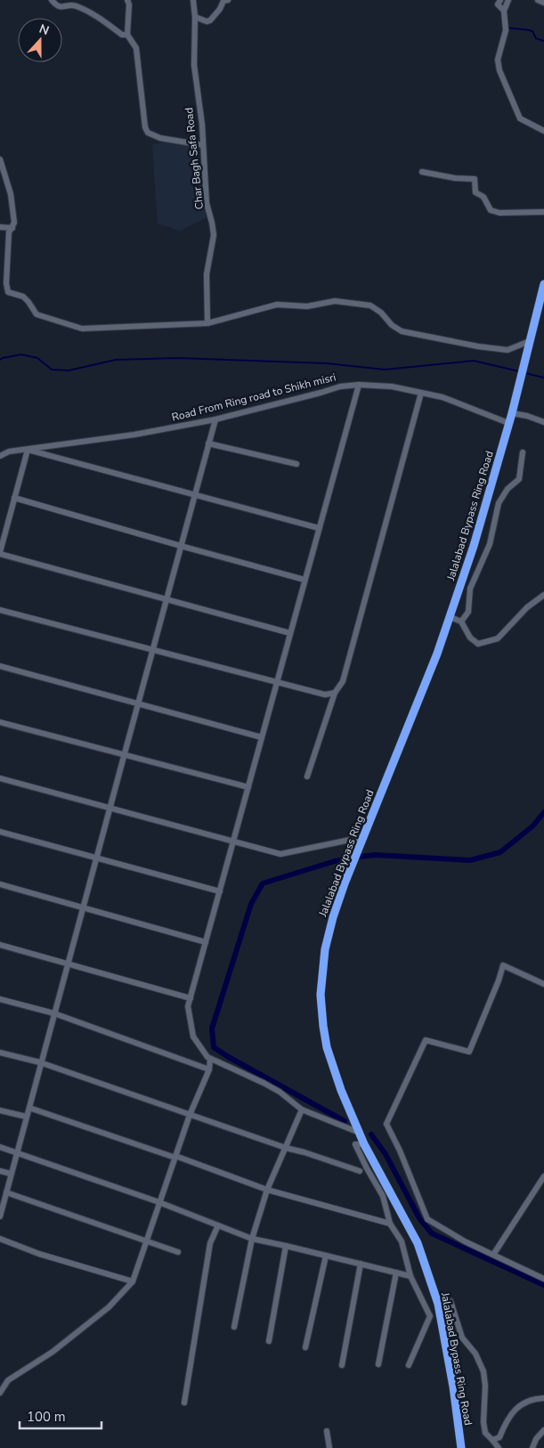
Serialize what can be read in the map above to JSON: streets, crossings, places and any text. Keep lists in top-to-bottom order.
{
  "streets": {
    "highway": ["Jalalabad Bypass Ring Road"],
    "street": ["Char Bagh Safa Road", "Road From Ring road to Shikh misri"]
  },
  "crossings": [
    ["Road From Ring road to Shikh misri", "Jalalabad Bypass Ring Road"]
  ],
  "scale_bar": "100 m",
  "north": "top"
}
